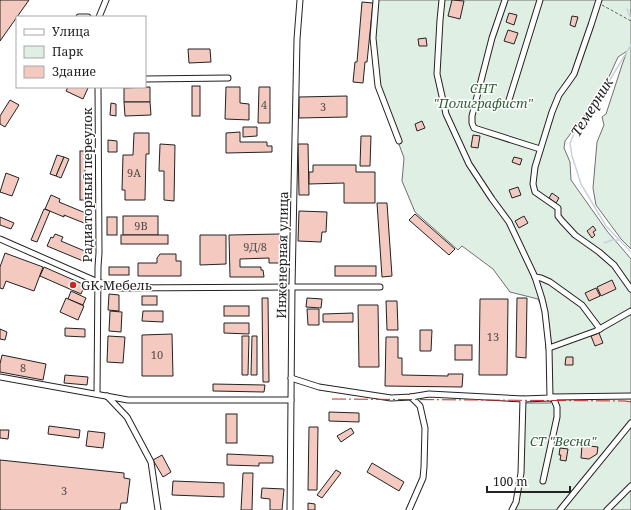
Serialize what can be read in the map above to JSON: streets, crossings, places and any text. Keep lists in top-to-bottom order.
{
  "streets": {
    "street": ["Радиаторный переулок", "Инженерная улица"]
  },
  "crossings": [
    ["Радиаторный переулок", "Инженерная улица"]
  ],
  "water": ["Темерник"],
  "parks": ["СНТ \"Полиграфист\"", "СТ \"Весна\""],
  "places": ["GK Мебель"],
  "house_numbers": [
    "4",
    "3",
    "9А",
    "9В",
    "9Д/8",
    "13",
    "10",
    "8",
    "3"
  ],
  "legend": ["Улица", "Парк", "Здание"],
  "scale_bar": "100 m"
}
